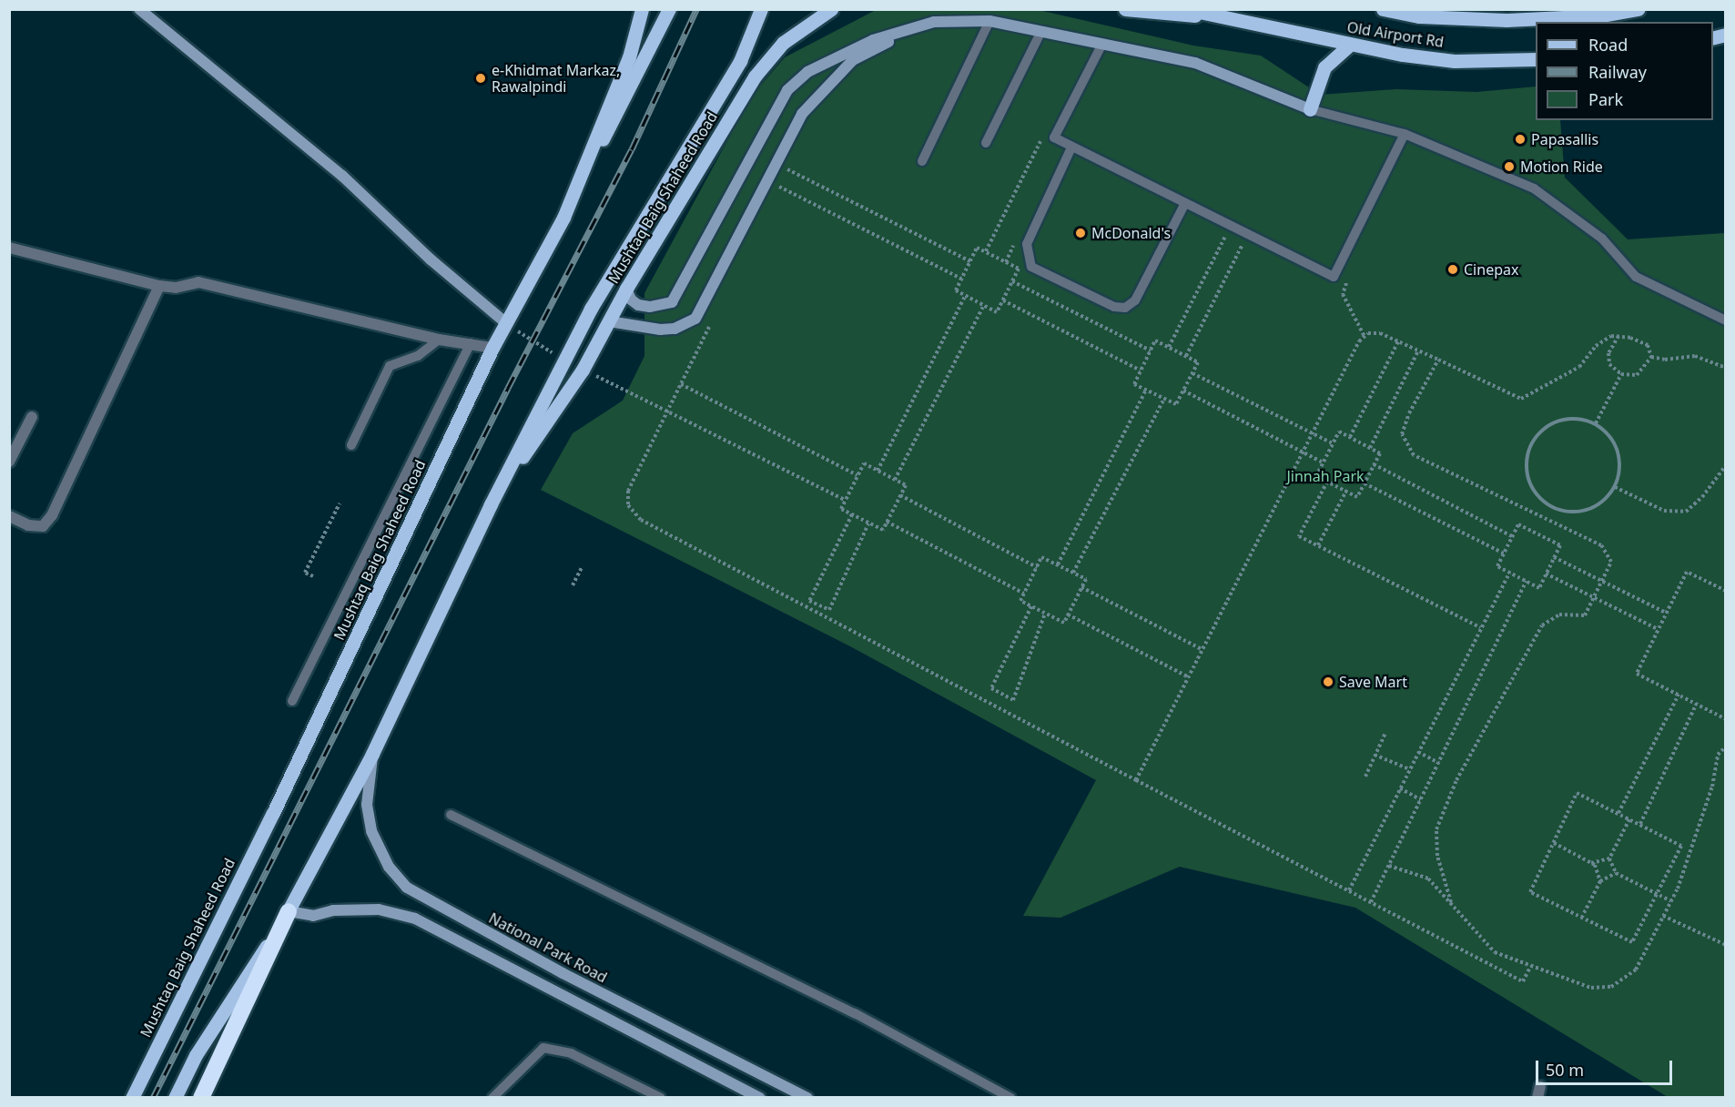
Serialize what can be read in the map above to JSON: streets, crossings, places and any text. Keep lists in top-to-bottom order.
{
  "streets": {
    "main road": ["Old Airport Rd", "Mushtaq Baig Shaheed Road"],
    "street": ["National Park Road"]
  },
  "parks": ["Jinnah Park"],
  "places": [
    "e-Khidmat Markaz, Rawalpindi",
    "Papasallis",
    "Motion Ride",
    "McDonald's",
    "Cinepax",
    "Save Mart"
  ],
  "legend": ["Road", "Railway", "Park"],
  "scale_bar": "50 m"
}
